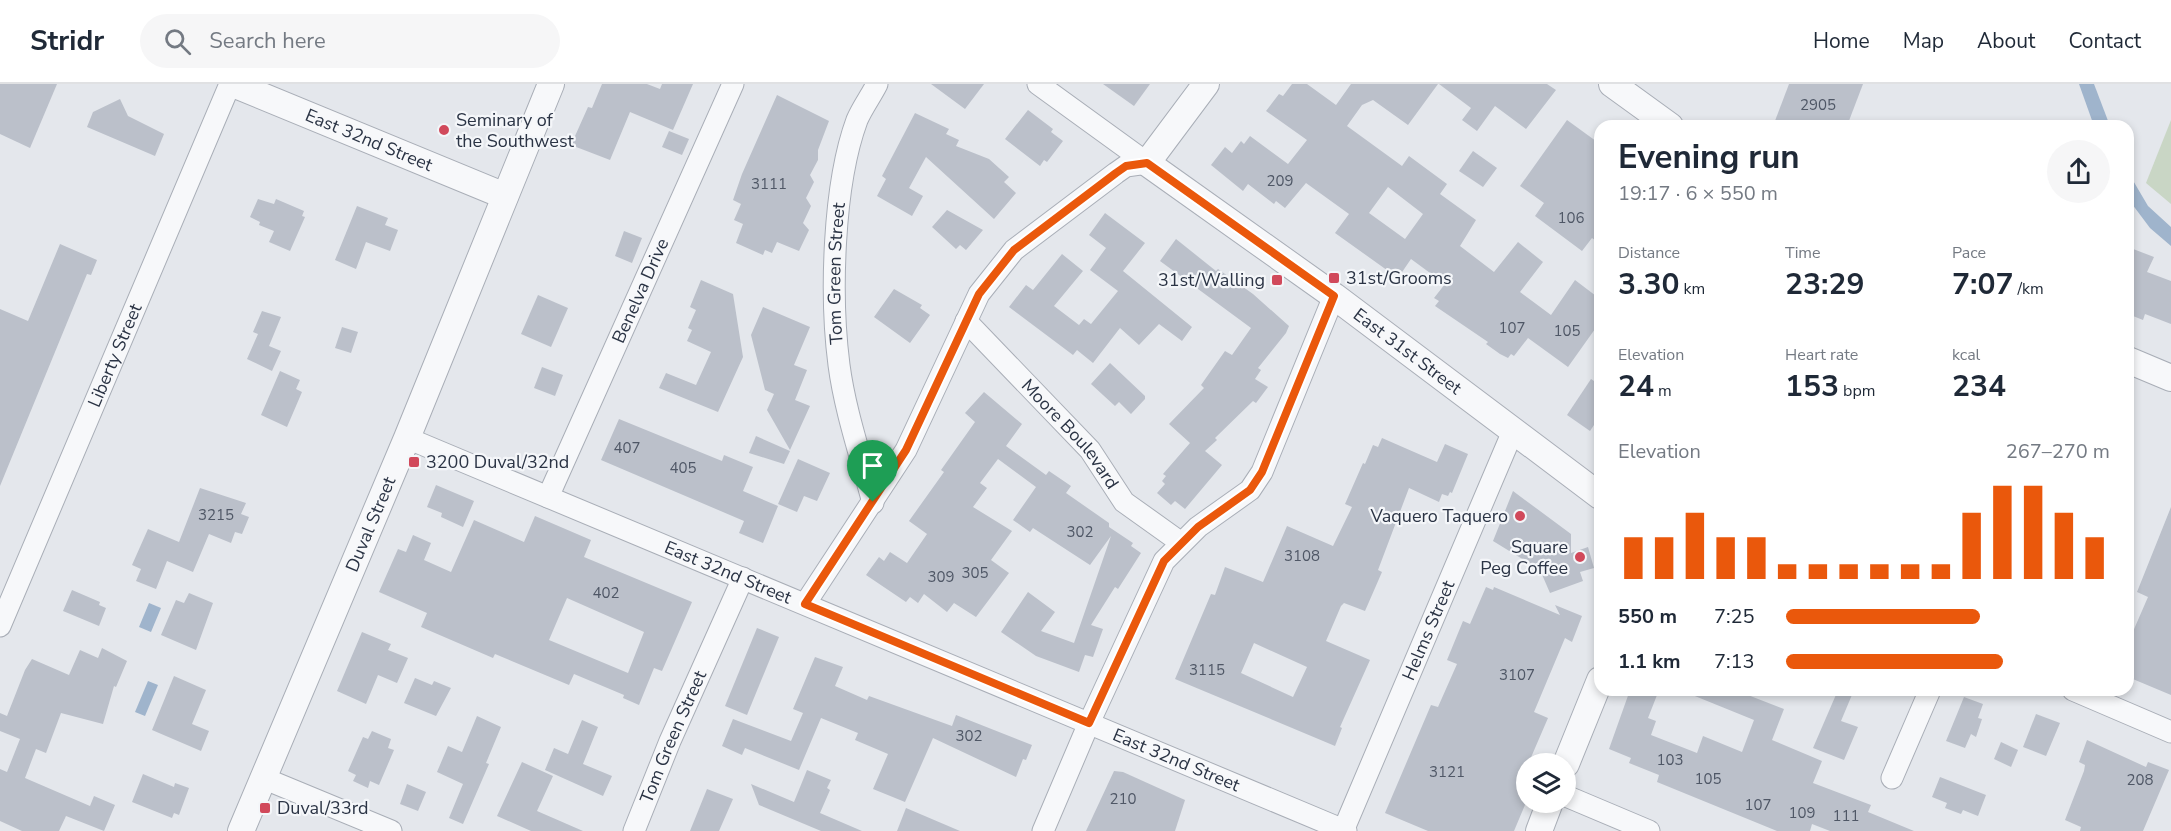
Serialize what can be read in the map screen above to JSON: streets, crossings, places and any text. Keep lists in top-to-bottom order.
{
  "streets": {
    "street": [
      "East 32nd Street",
      "Tom Green Street",
      "Benelva Drive",
      "East 31st Street",
      "Liberty Street",
      "Moore Boulevard",
      "Duval Street",
      "Helms Street"
    ]
  },
  "crossings": [
    ["East 32nd Street", "Tom Green Street"],
    ["East 32nd Street", "Benelva Drive"],
    ["East 32nd Street", "Liberty Street"],
    ["East 32nd Street", "Duval Street"],
    ["East 32nd Street", "Helms Street"],
    ["East 31st Street", "Helms Street"]
  ],
  "places": {
    "other": ["Seminary of the Southwest", "Vaquero Taquero", "Square Peg Coffee"],
    "transit": [
      "31st/Grooms",
      "31st/Walling",
      "3200 Duval/32nd",
      "Duval/33rd"
    ]
  },
  "house_numbers": [
    "2905",
    "209",
    "3111",
    "106",
    "107",
    "105",
    "407",
    "405",
    "3215",
    "302",
    "3108",
    "305",
    "309",
    "402",
    "3115",
    "3107",
    "302",
    "103",
    "3121",
    "105",
    "208",
    "210",
    "107",
    "109",
    "111"
  ],
  "page": {
    "header": "Stridr",
    "search": "Search here",
    "nav": [
      "Home",
      "Map",
      "About",
      "Contact"
    ],
    "heading": ["Evening run", "19:17 · 6 × 550 m"],
    "stats": [
      ["Distance", "3.30 km"],
      ["Time", "23:29"],
      ["Pace", "7:07 /km"],
      ["Elevation", "24 m"],
      ["Heart rate", "153 bpm"],
      ["kcal", "234"]
    ],
    "chart": ["Elevation", "267–270 m"],
    "list": [
      {
        "name": "550 m",
        "note": "7:25"
      },
      {
        "name": "1.1 km",
        "note": "7:13"
      }
    ]
  }
}
